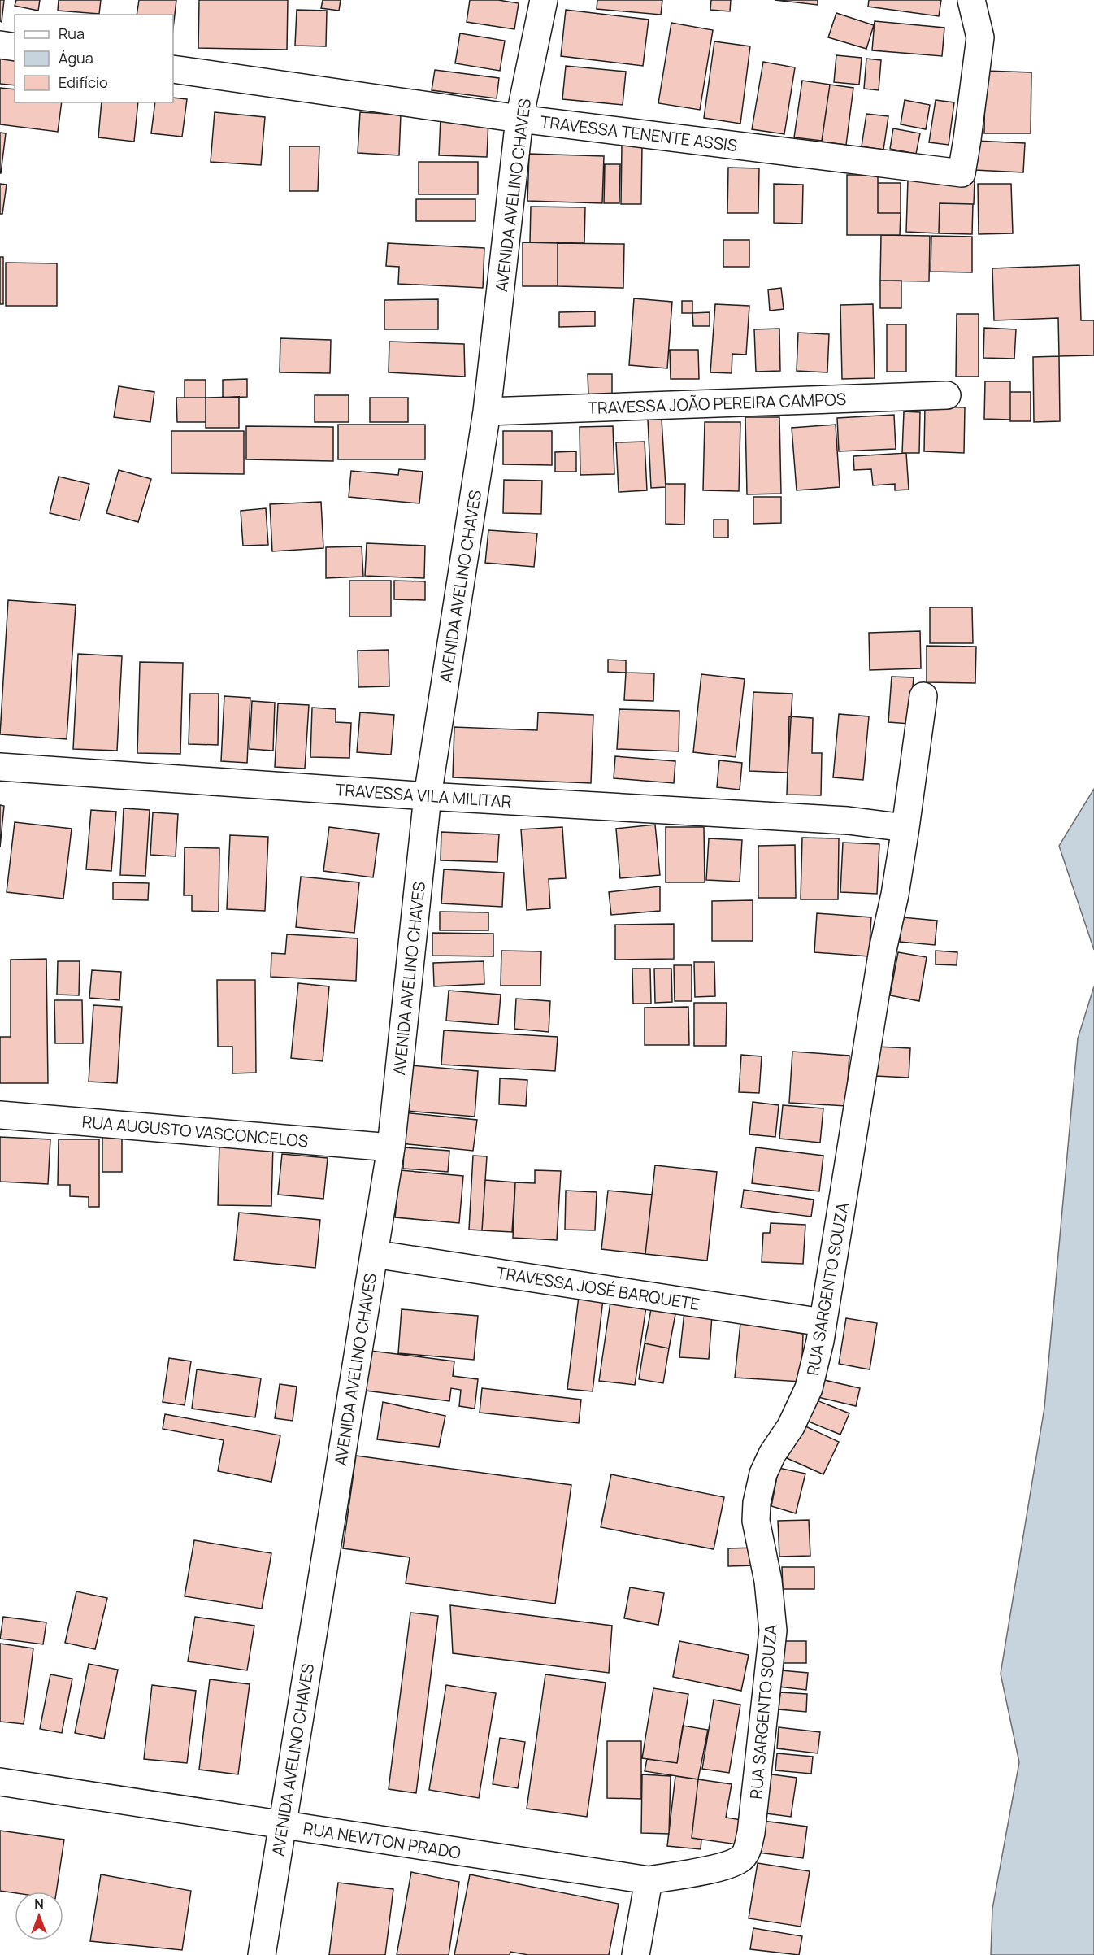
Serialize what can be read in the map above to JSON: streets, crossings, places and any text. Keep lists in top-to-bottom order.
{
  "streets": {
    "street": [
      "TRAVESSA TENENTE ASSIS",
      "AVENIDA AVELINO CHAVES",
      "TRAVESSA JOÃO PEREIRA CAMPOS",
      "TRAVESSA VILA MILITAR",
      "RUA AUGUSTO VASCONCELOS",
      "TRAVESSA JOSÉ BARQUETE",
      "RUA SARGENTO SOUZA",
      "RUA NEWTON PRADO"
    ]
  },
  "crossings": [
    ["TRAVESSA TENENTE ASSIS", "AVENIDA AVELINO CHAVES"],
    ["AVENIDA AVELINO CHAVES", "TRAVESSA JOÃO PEREIRA CAMPOS"],
    ["AVENIDA AVELINO CHAVES", "TRAVESSA VILA MILITAR"],
    ["AVENIDA AVELINO CHAVES", "RUA AUGUSTO VASCONCELOS"],
    ["AVENIDA AVELINO CHAVES", "TRAVESSA JOSÉ BARQUETE"],
    ["AVENIDA AVELINO CHAVES", "RUA NEWTON PRADO"],
    ["TRAVESSA VILA MILITAR", "RUA SARGENTO SOUZA"],
    ["TRAVESSA JOSÉ BARQUETE", "RUA SARGENTO SOUZA"],
    ["RUA SARGENTO SOUZA", "RUA NEWTON PRADO"]
  ],
  "legend": ["Rua", "Água", "Edifício"],
  "north": "top"
}
